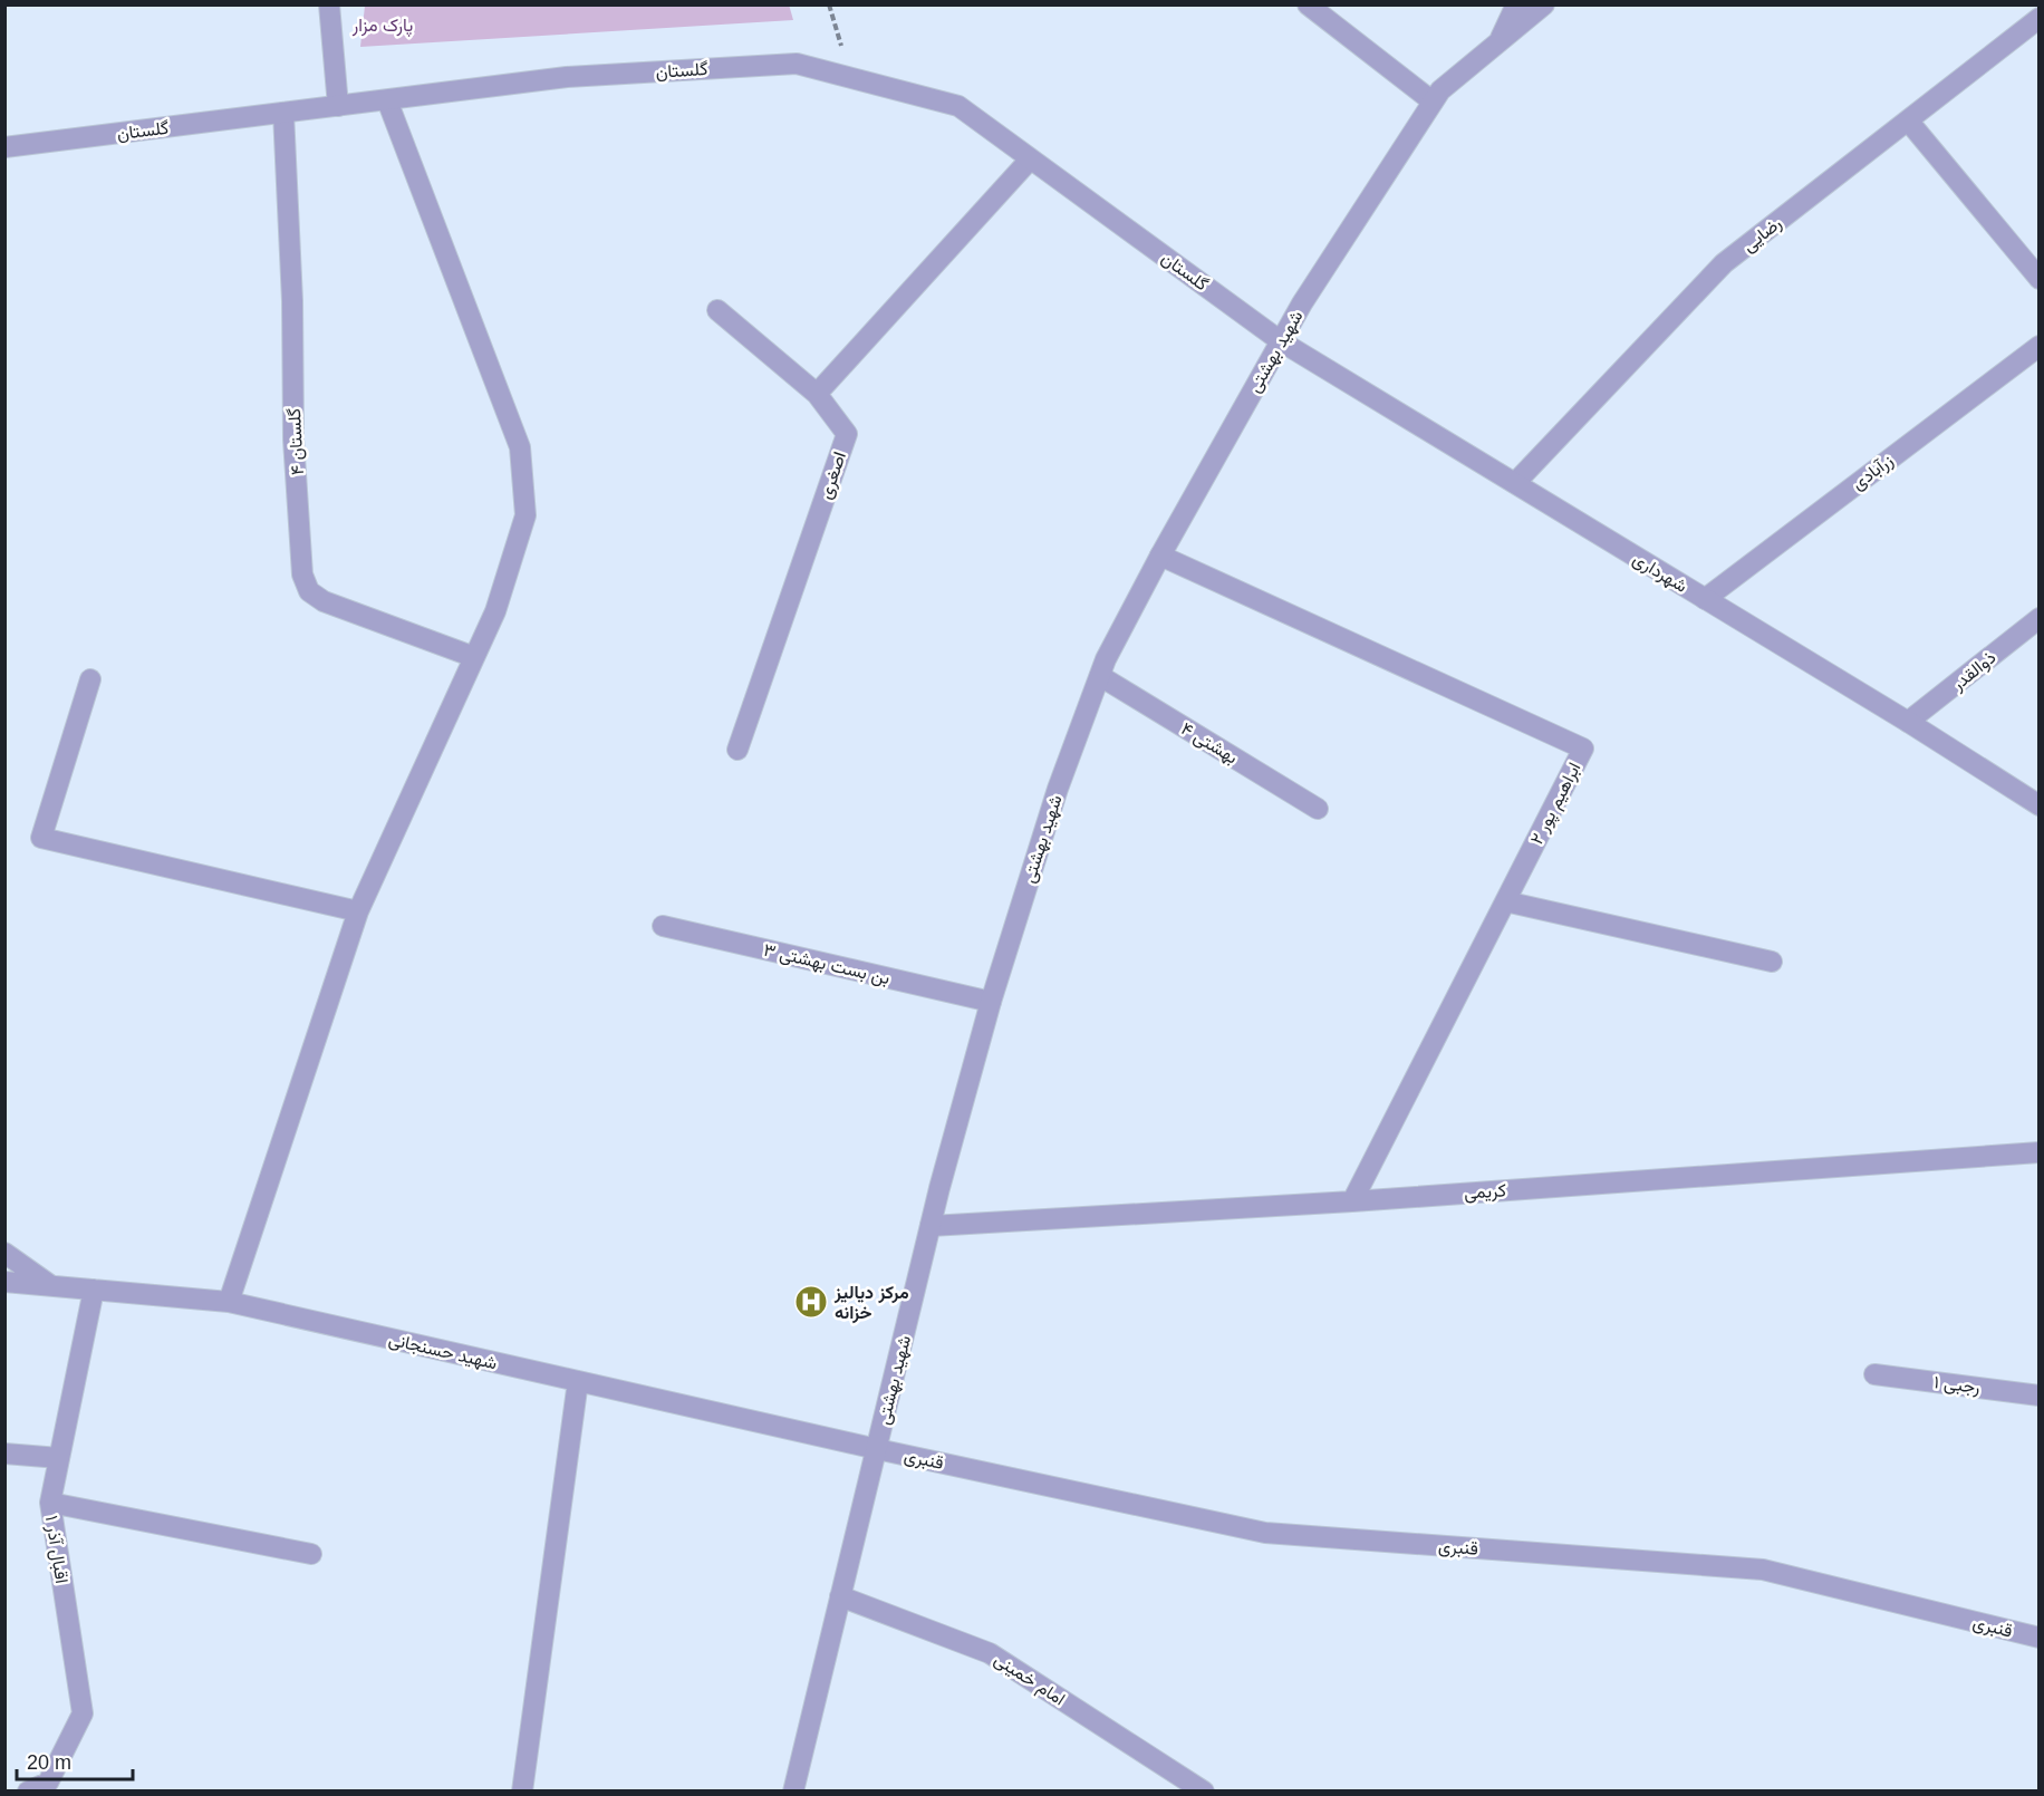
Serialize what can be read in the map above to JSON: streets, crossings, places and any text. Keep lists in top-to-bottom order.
{
  "streets": {
    "street": [
      "گلستان",
      "رضایی",
      "شهید بهشتی",
      "گلستان ۴",
      "زرآبادی",
      "اصغری",
      "شهرداری",
      "ذوالقدر",
      "بهشتی ۴",
      "ابراهیم پور ۲",
      "بن بست بهشتی ۳",
      "کریمی",
      "شهید حسنجانی",
      "رجبی ۱",
      "قنبری",
      "اقبال آذر ۱",
      "امام خمینی"
    ]
  },
  "crossings": [
    ["گلستان", "شهید بهشتی"],
    ["گلستان", "گلستان ۴"],
    ["گلستان", "شهرداری"],
    ["رضایی", "شهرداری"],
    ["شهید بهشتی", "شهرداری"],
    ["شهید بهشتی", "بهشتی ۴"],
    ["شهید بهشتی", "ابراهیم پور ۲"],
    ["شهید بهشتی", "بن بست بهشتی ۳"],
    ["شهید بهشتی", "کریمی"],
    ["شهید بهشتی", "شهید حسنجانی"],
    ["شهید بهشتی", "قنبری"],
    ["شهید بهشتی", "امام خمینی"],
    ["زرآبادی", "شهرداری"],
    ["شهرداری", "ذوالقدر"],
    ["ابراهیم پور ۲", "کریمی"],
    ["شهید حسنجانی", "قنبری"],
    ["شهید حسنجانی", "اقبال آذر ۱"]
  ],
  "parks": ["پارک مزار"],
  "places": {
    "hospital": ["مرکز دیالیز خزانه"]
  },
  "scale_bar": "20 m"
}
